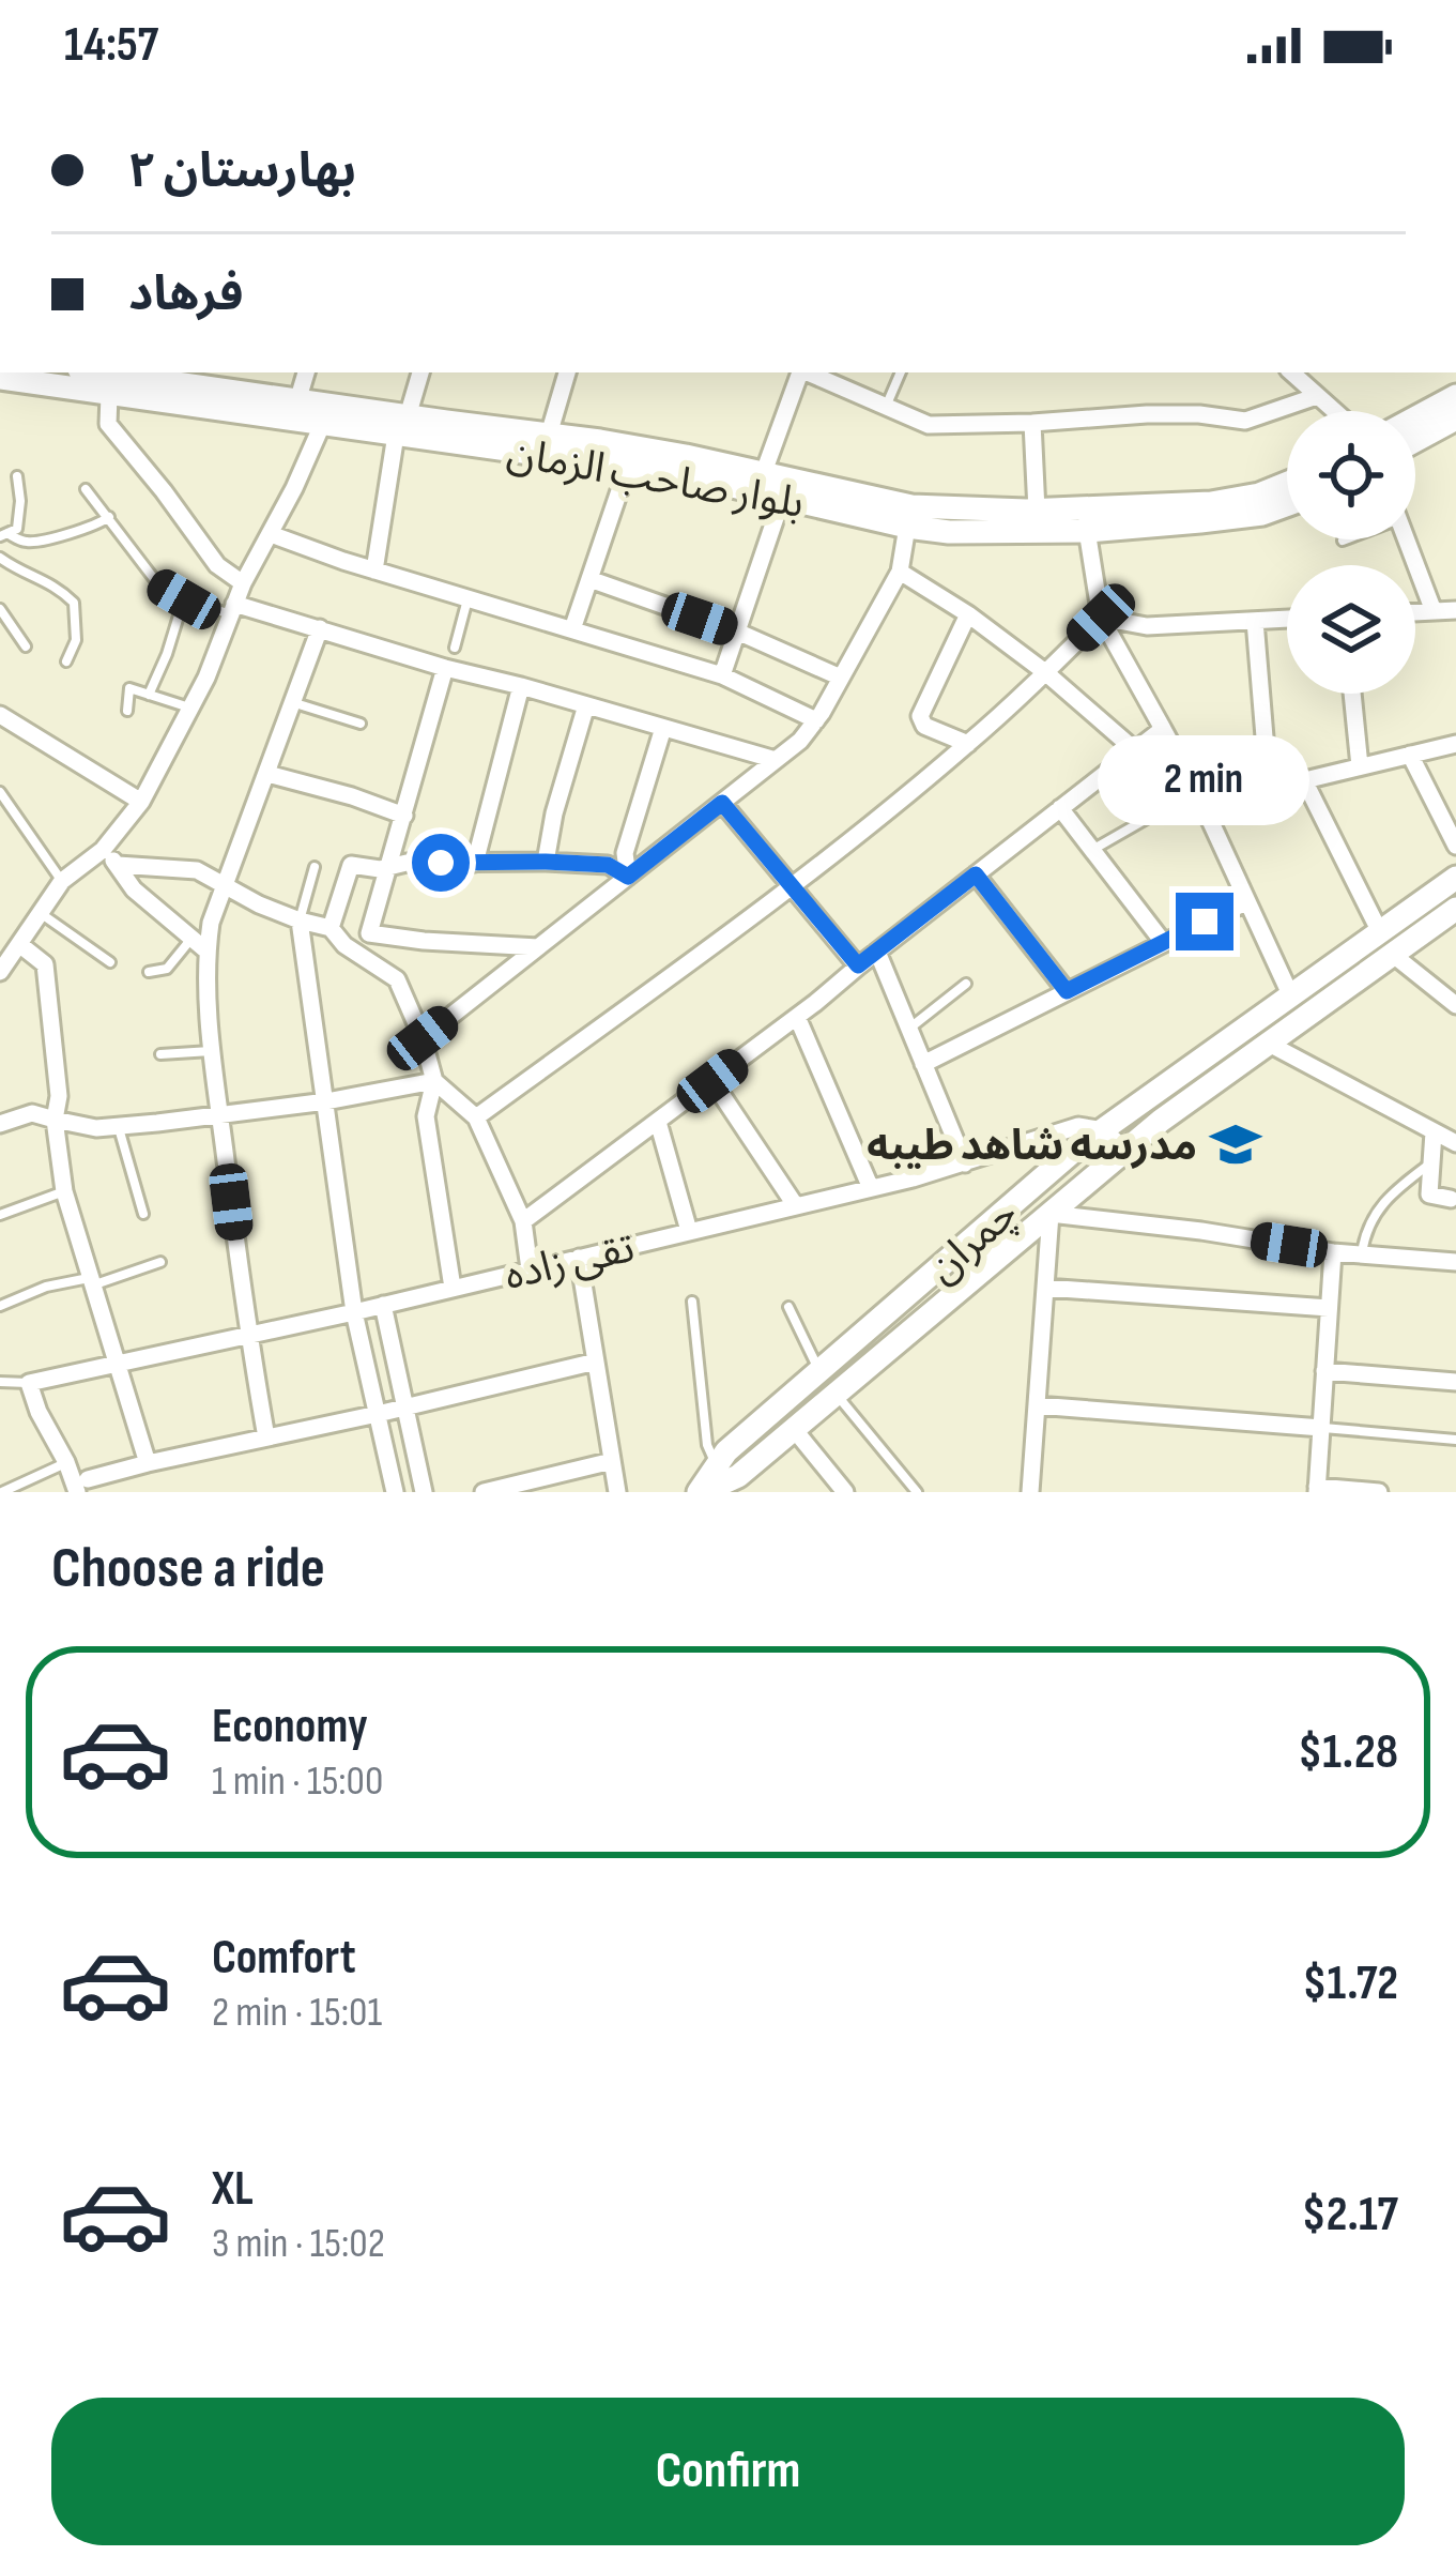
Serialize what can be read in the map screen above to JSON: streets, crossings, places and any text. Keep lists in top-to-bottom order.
{
  "streets": {
    "main road": ["بلوار صاحب الزمان", "چمران"],
    "street": ["تقی زاده"]
  },
  "crossings": [
    ["چمران", "تقی زاده"]
  ],
  "places": {
    "school or university": ["مدرسه شاهد طیبه"]
  },
  "page": {
    "status": "14:57",
    "banner": ["بهارستان ۲", "فرهاد"],
    "bubble": "2 min",
    "heading": "Choose a ride",
    "list": [
      {
        "name": "Economy",
        "note": "1 min · 15:00",
        "value": "$1.28"
      },
      {
        "name": "Comfort",
        "note": "2 min · 15:01",
        "value": "$1.72"
      },
      {
        "name": "XL",
        "note": "3 min · 15:02",
        "value": "$2.17"
      }
    ],
    "buttons": "Confirm"
  }
}
